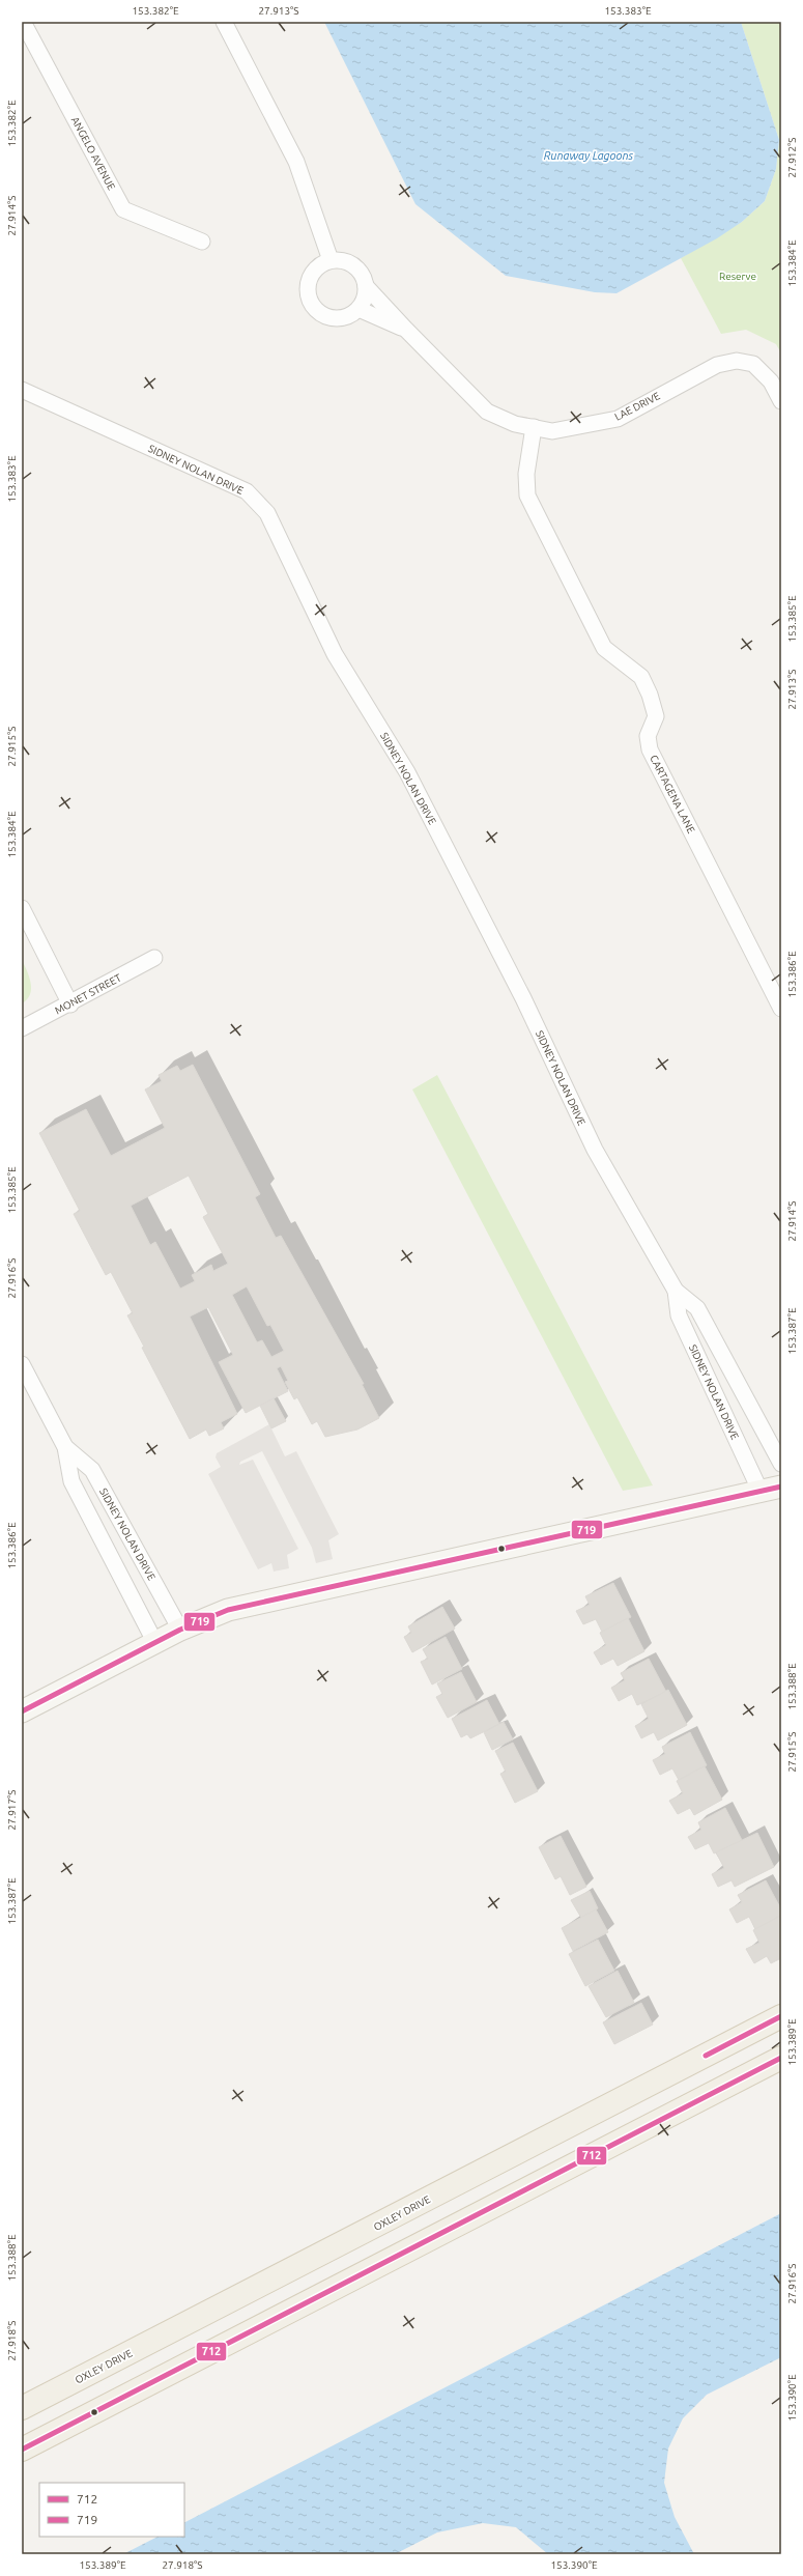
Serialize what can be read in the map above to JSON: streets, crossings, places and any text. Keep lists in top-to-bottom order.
{
  "streets": {
    "main road": ["OXLEY DRIVE"],
    "street": [
      "ANGELO AVENUE",
      "LAE DRIVE",
      "SIDNEY NOLAN DRIVE",
      "CARTAGENA LANE",
      "MONET STREET"
    ]
  },
  "crossings": [
    ["LAE DRIVE", "CARTAGENA LANE"]
  ],
  "water": ["Runaway Lagoons"],
  "parks": ["Reserve"],
  "lines": ["transit line 719", "transit line 712"],
  "legend": ["712", "719"],
  "coordinates": [
    "153.382°E",
    "27.913°S",
    "153.383°E",
    "27.912°S",
    "27.914°S",
    "153.384°E",
    "153.385°E",
    "27.915°S",
    "153.386°E",
    "27.916°S",
    "153.387°E",
    "153.388°E",
    "27.917°S",
    "153.389°E",
    "27.918°S",
    "153.390°E"
  ]
}
